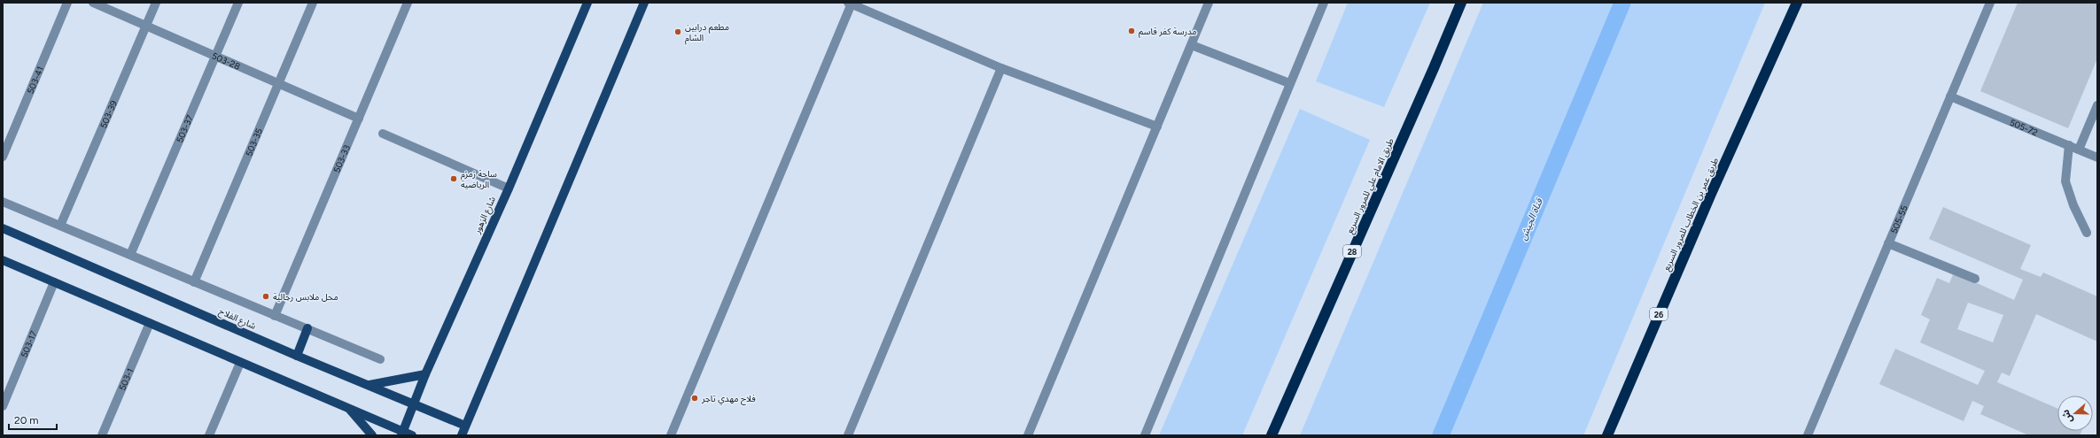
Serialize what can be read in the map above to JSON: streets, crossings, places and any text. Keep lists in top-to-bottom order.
{
  "streets": {
    "highway": [
      "طريق الامام علي للمرور السريع",
      "طريق عمر بن الخطاب للمرور السريع",
      "28",
      "26"
    ],
    "main road": ["شارع الزهور", "شارع الفلاح"],
    "street": [
      "503-28",
      "503-41",
      "503-39",
      "505-72",
      "503-37",
      "503-35",
      "503-33",
      "505-55",
      "503-17",
      "503-1"
    ]
  },
  "crossings": [
    ["503-28", "503-39"],
    ["503-28", "503-37"],
    ["503-28", "503-35"],
    ["503-28", "503-33"],
    ["505-72", "505-55"],
    ["شارع الزهور", "شارع الفلاح"]
  ],
  "water": ["قناة الجيش"],
  "places": [
    "مدرسة كفر قاسم",
    "مطعم درابين الشام",
    "ساحة زمزم الرياضية",
    "محل ملابس رجالية",
    "فلاح مهدي تاجر"
  ],
  "scale_bar": "20 m",
  "north": "left"
}
